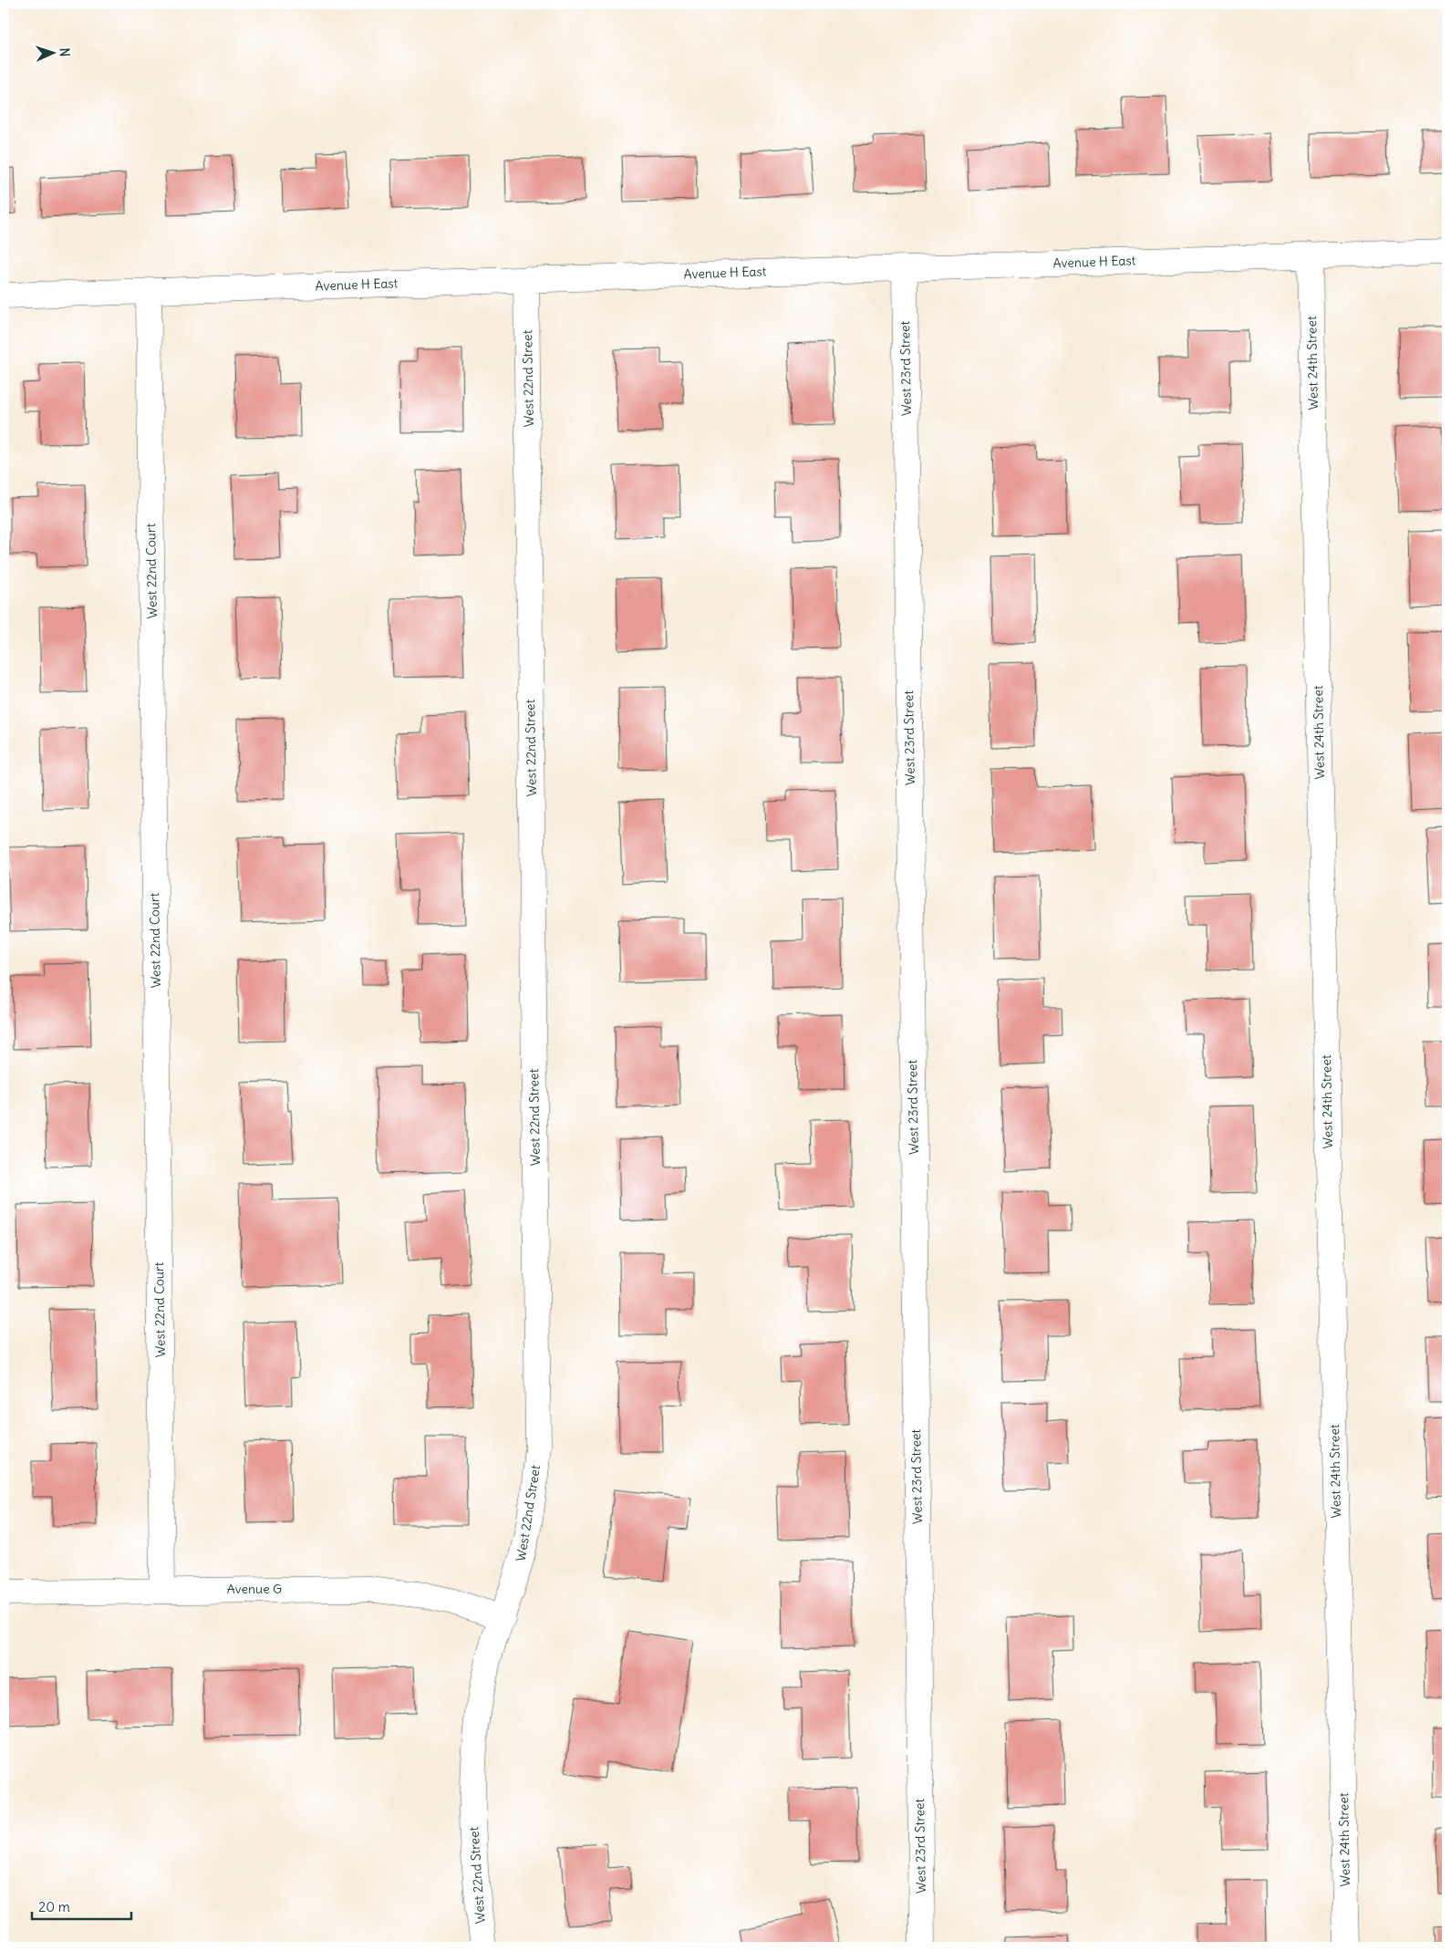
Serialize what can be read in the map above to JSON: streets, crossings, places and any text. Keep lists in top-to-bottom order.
{
  "streets": {
    "street": [
      "Avenue H East",
      "West 24th Street",
      "West 23rd Street",
      "West 22nd Street",
      "West 22nd Court",
      "Avenue G"
    ]
  },
  "crossings": [
    ["Avenue H East", "West 24th Street"],
    ["Avenue H East", "West 23rd Street"],
    ["Avenue H East", "West 22nd Street"],
    ["Avenue H East", "West 22nd Court"],
    ["West 22nd Street", "Avenue G"],
    ["West 22nd Court", "Avenue G"]
  ],
  "scale_bar": "20 m",
  "north": "right"
}
